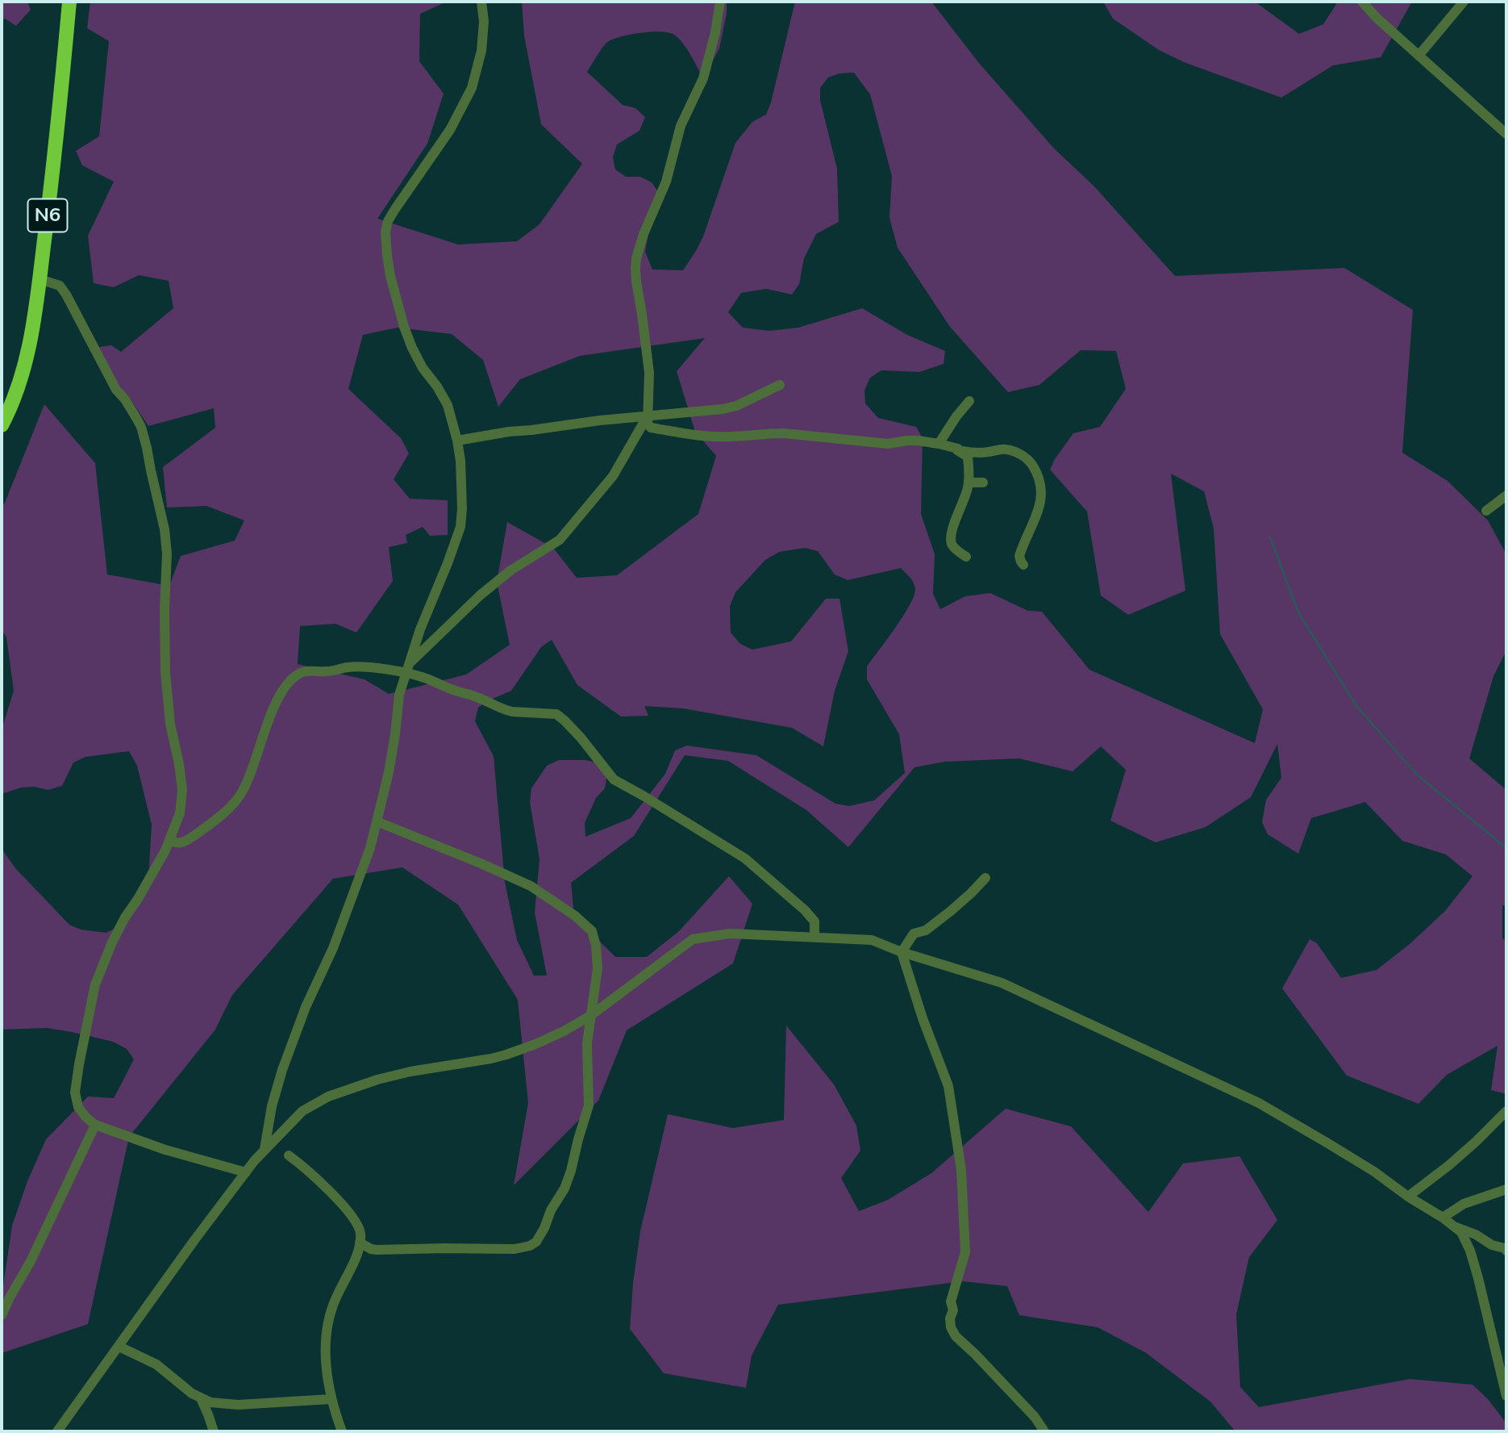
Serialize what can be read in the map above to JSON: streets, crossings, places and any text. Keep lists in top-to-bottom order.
{
  "streets": {
    "highway": ["N6"]
  }
}
